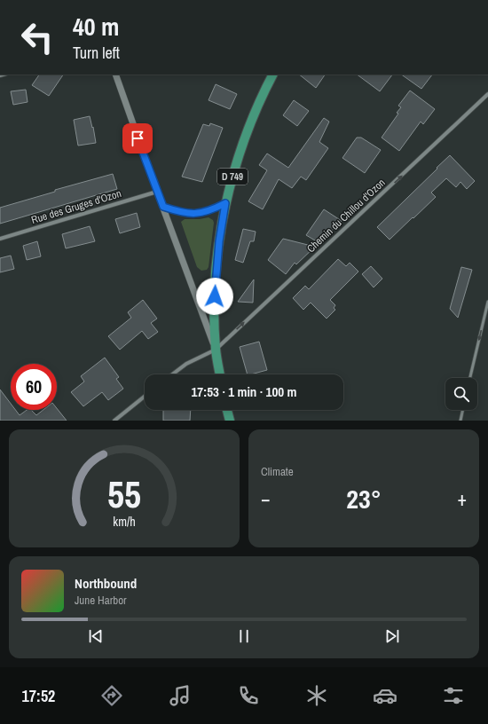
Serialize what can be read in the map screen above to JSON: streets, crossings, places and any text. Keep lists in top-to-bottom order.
{
  "streets": {
    "main road": ["D 749"],
    "street": ["Rue des Gruges d'Ozon", "Chemin du Chillou d'Ozon"]
  },
  "crossings": [
    ["D 749", "Chemin du Chillou d'Ozon"]
  ],
  "one_way": ["Chemin du Chillou d'Ozon"],
  "page": {
    "turn": ["40 m", "Turn left"],
    "limit": "60",
    "trip": "17:53 · 1 min · 100 m",
    "tile": "Climate",
    "heat": ["−", "23°", "+"],
    "song": ["Northbound", "June Harbor"],
    "tabs": "17:52",
    "gauge": ["55", "km/h"]
  }
}
